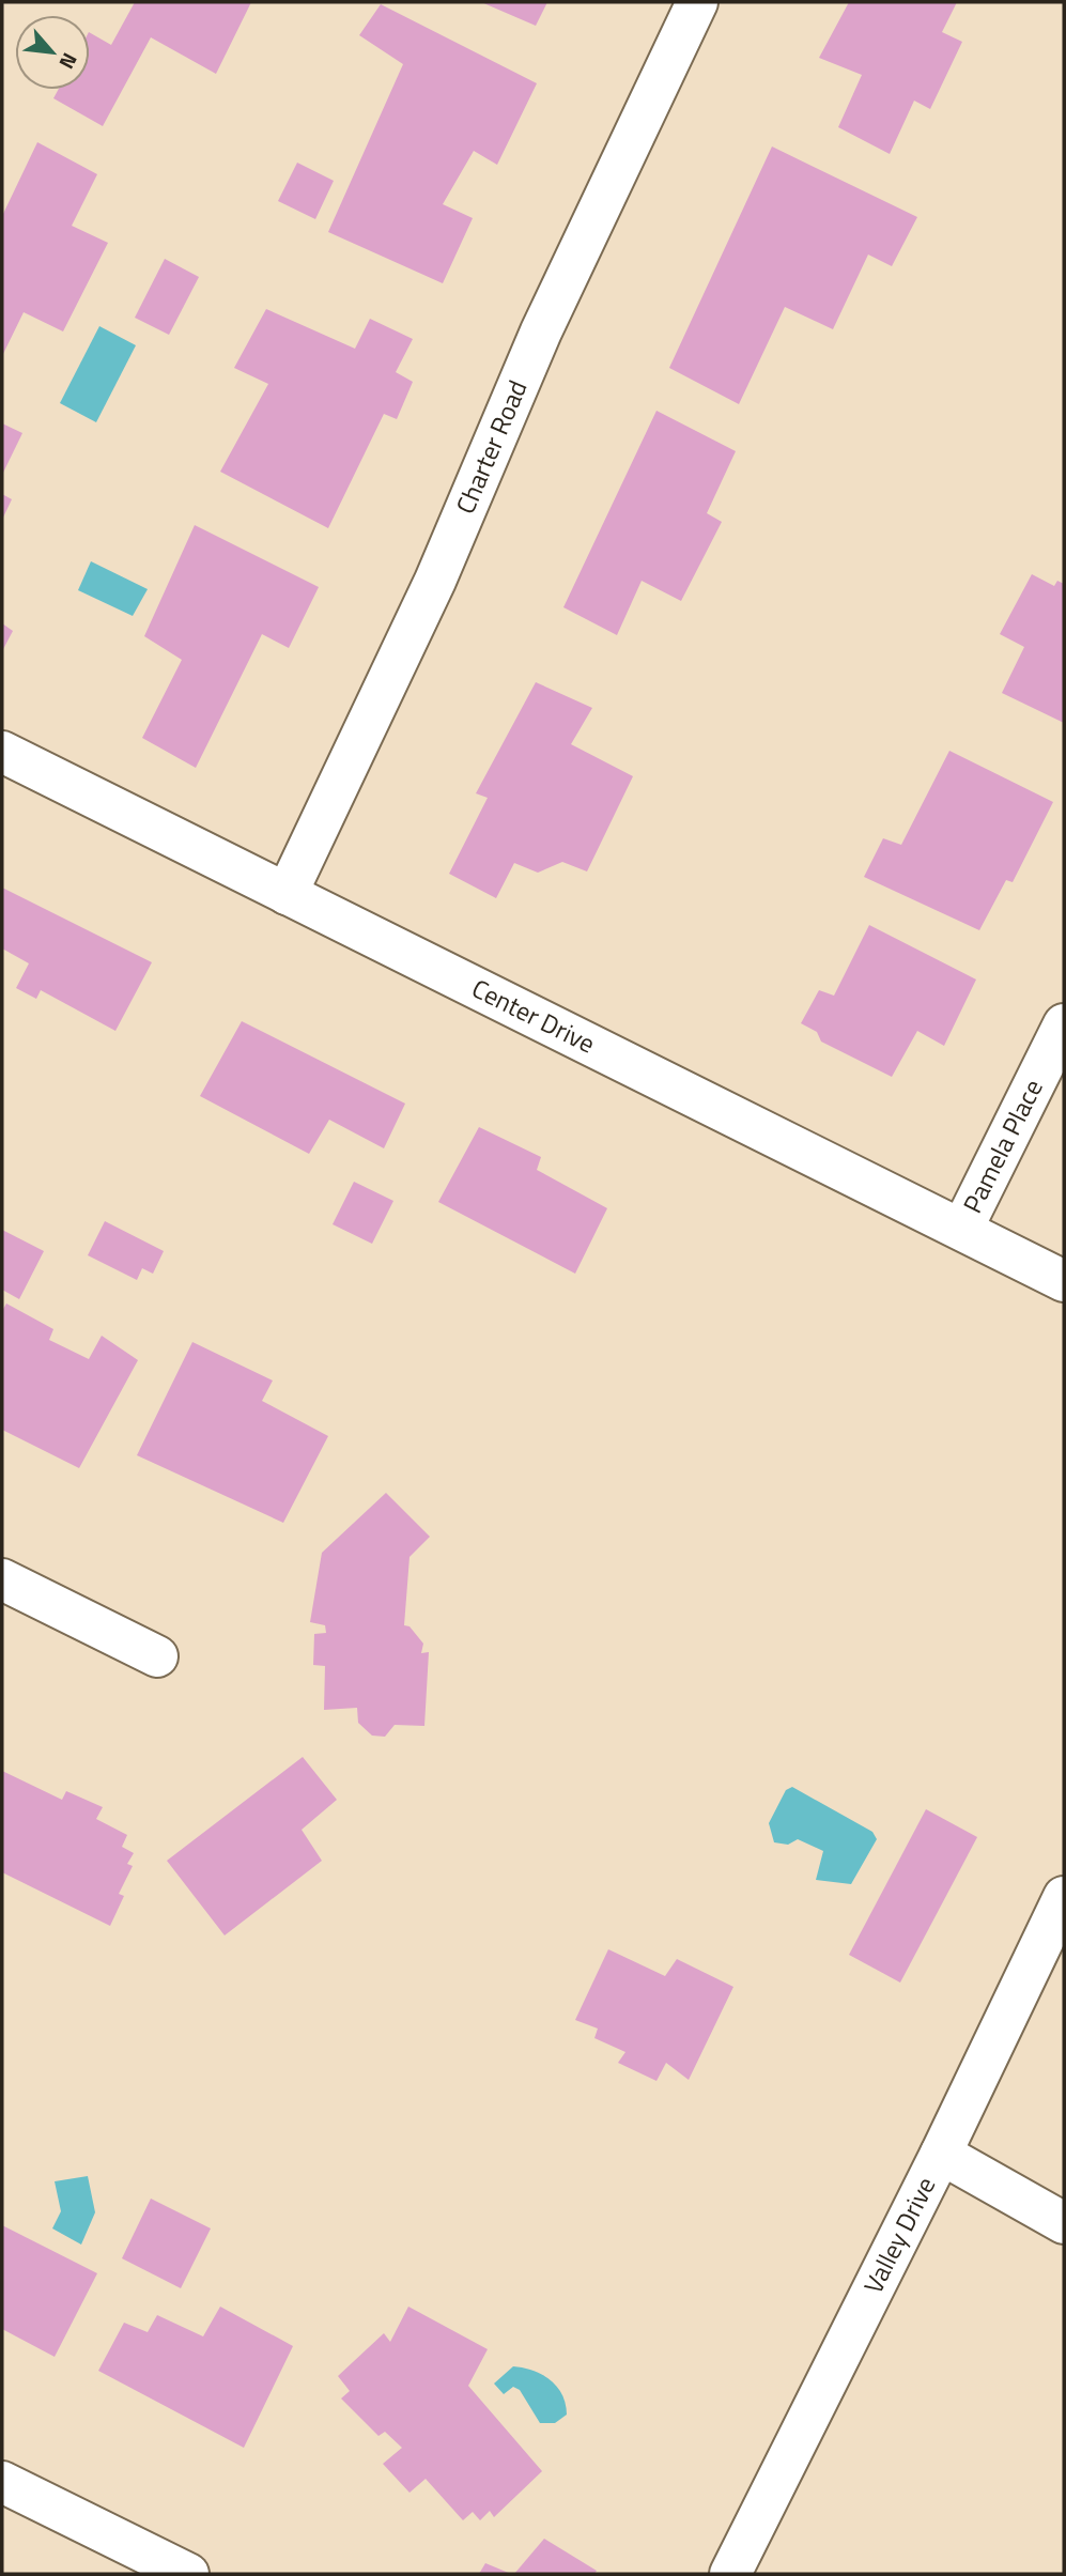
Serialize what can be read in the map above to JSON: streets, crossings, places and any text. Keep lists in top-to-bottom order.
{
  "streets": {
    "street": [
      "Charter Road",
      "Center Drive",
      "Pamela Place",
      "Valley Drive"
    ]
  },
  "crossings": [
    ["Charter Road", "Center Drive"],
    ["Center Drive", "Pamela Place"]
  ],
  "north": "bottom right"
}
